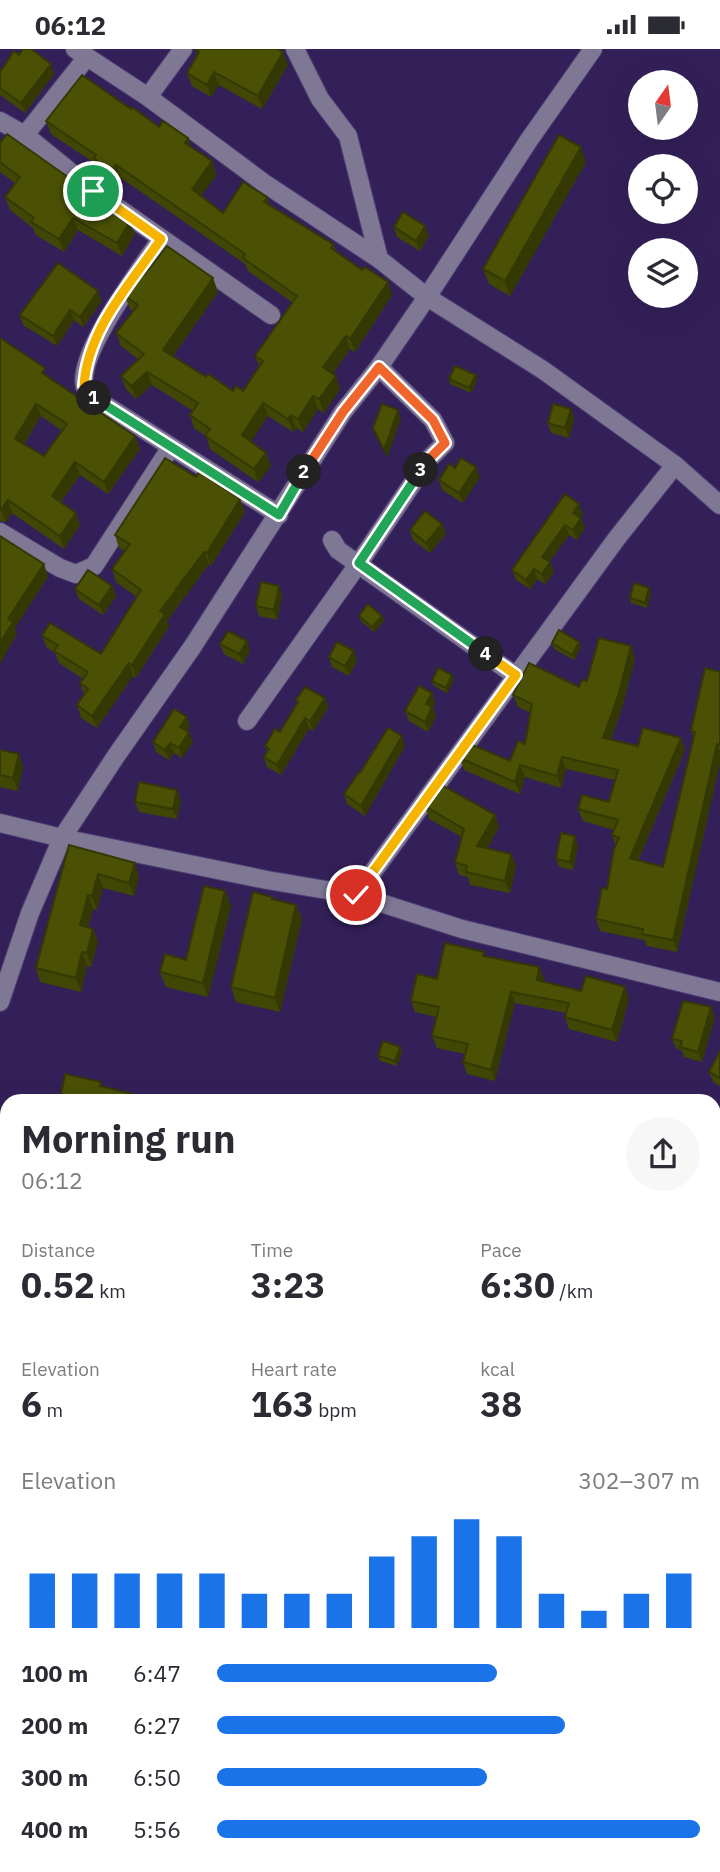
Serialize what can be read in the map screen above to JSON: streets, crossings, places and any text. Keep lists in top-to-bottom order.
{
  "north": "top",
  "page": {
    "status": "06:12",
    "pins": [
      "1",
      "3",
      "2",
      "4"
    ],
    "heading": ["Morning run", "06:12"],
    "stats": [
      ["Distance", "0.52 km"],
      ["Time", "3:23"],
      ["Pace", "6:30 /km"],
      ["Elevation", "6 m"],
      ["Heart rate", "163 bpm"],
      ["kcal", "38"]
    ],
    "chart": ["Elevation", "302–307 m"],
    "list": [
      {
        "name": "100 m",
        "note": "6:47"
      },
      {
        "name": "200 m",
        "note": "6:27"
      },
      {
        "name": "300 m",
        "note": "6:50"
      },
      {
        "name": "400 m",
        "note": "5:56"
      }
    ]
  }
}
